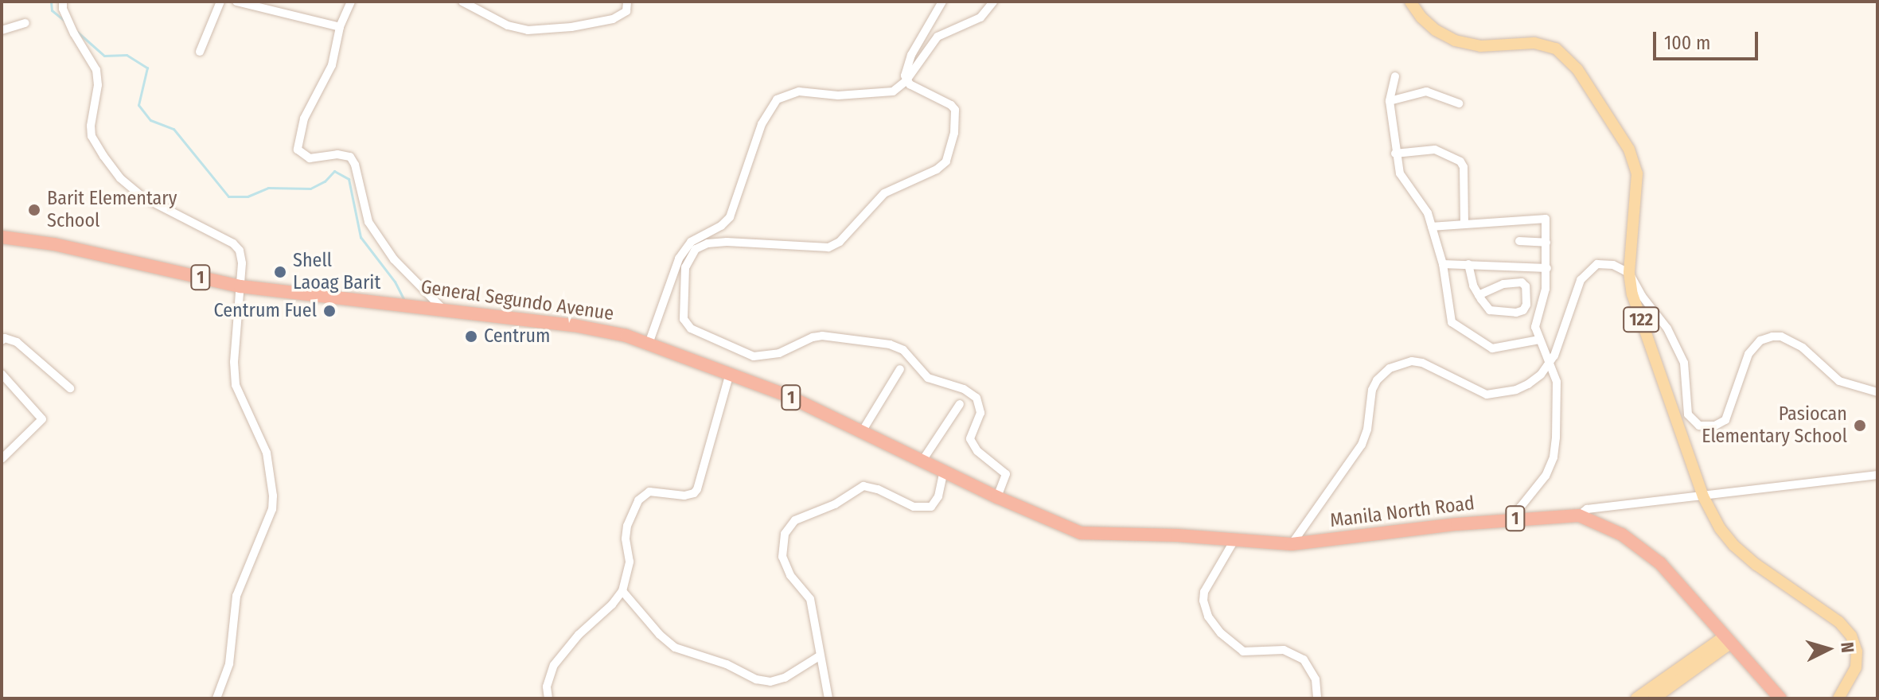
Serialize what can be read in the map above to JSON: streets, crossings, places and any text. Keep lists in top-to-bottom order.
{
  "streets": {
    "highway": ["1", "General Segundo Avenue", "Manila North Road"],
    "main road": ["122"]
  },
  "crossings": [
    ["General Segundo Avenue", "Manila North Road"]
  ],
  "places": [
    "Barit Elementary School",
    "Shell Laoag Barit",
    "Centrum Fuel",
    "Centrum",
    "Pasiocan Elementary School"
  ],
  "scale_bar": "100 m",
  "north": "right"
}
